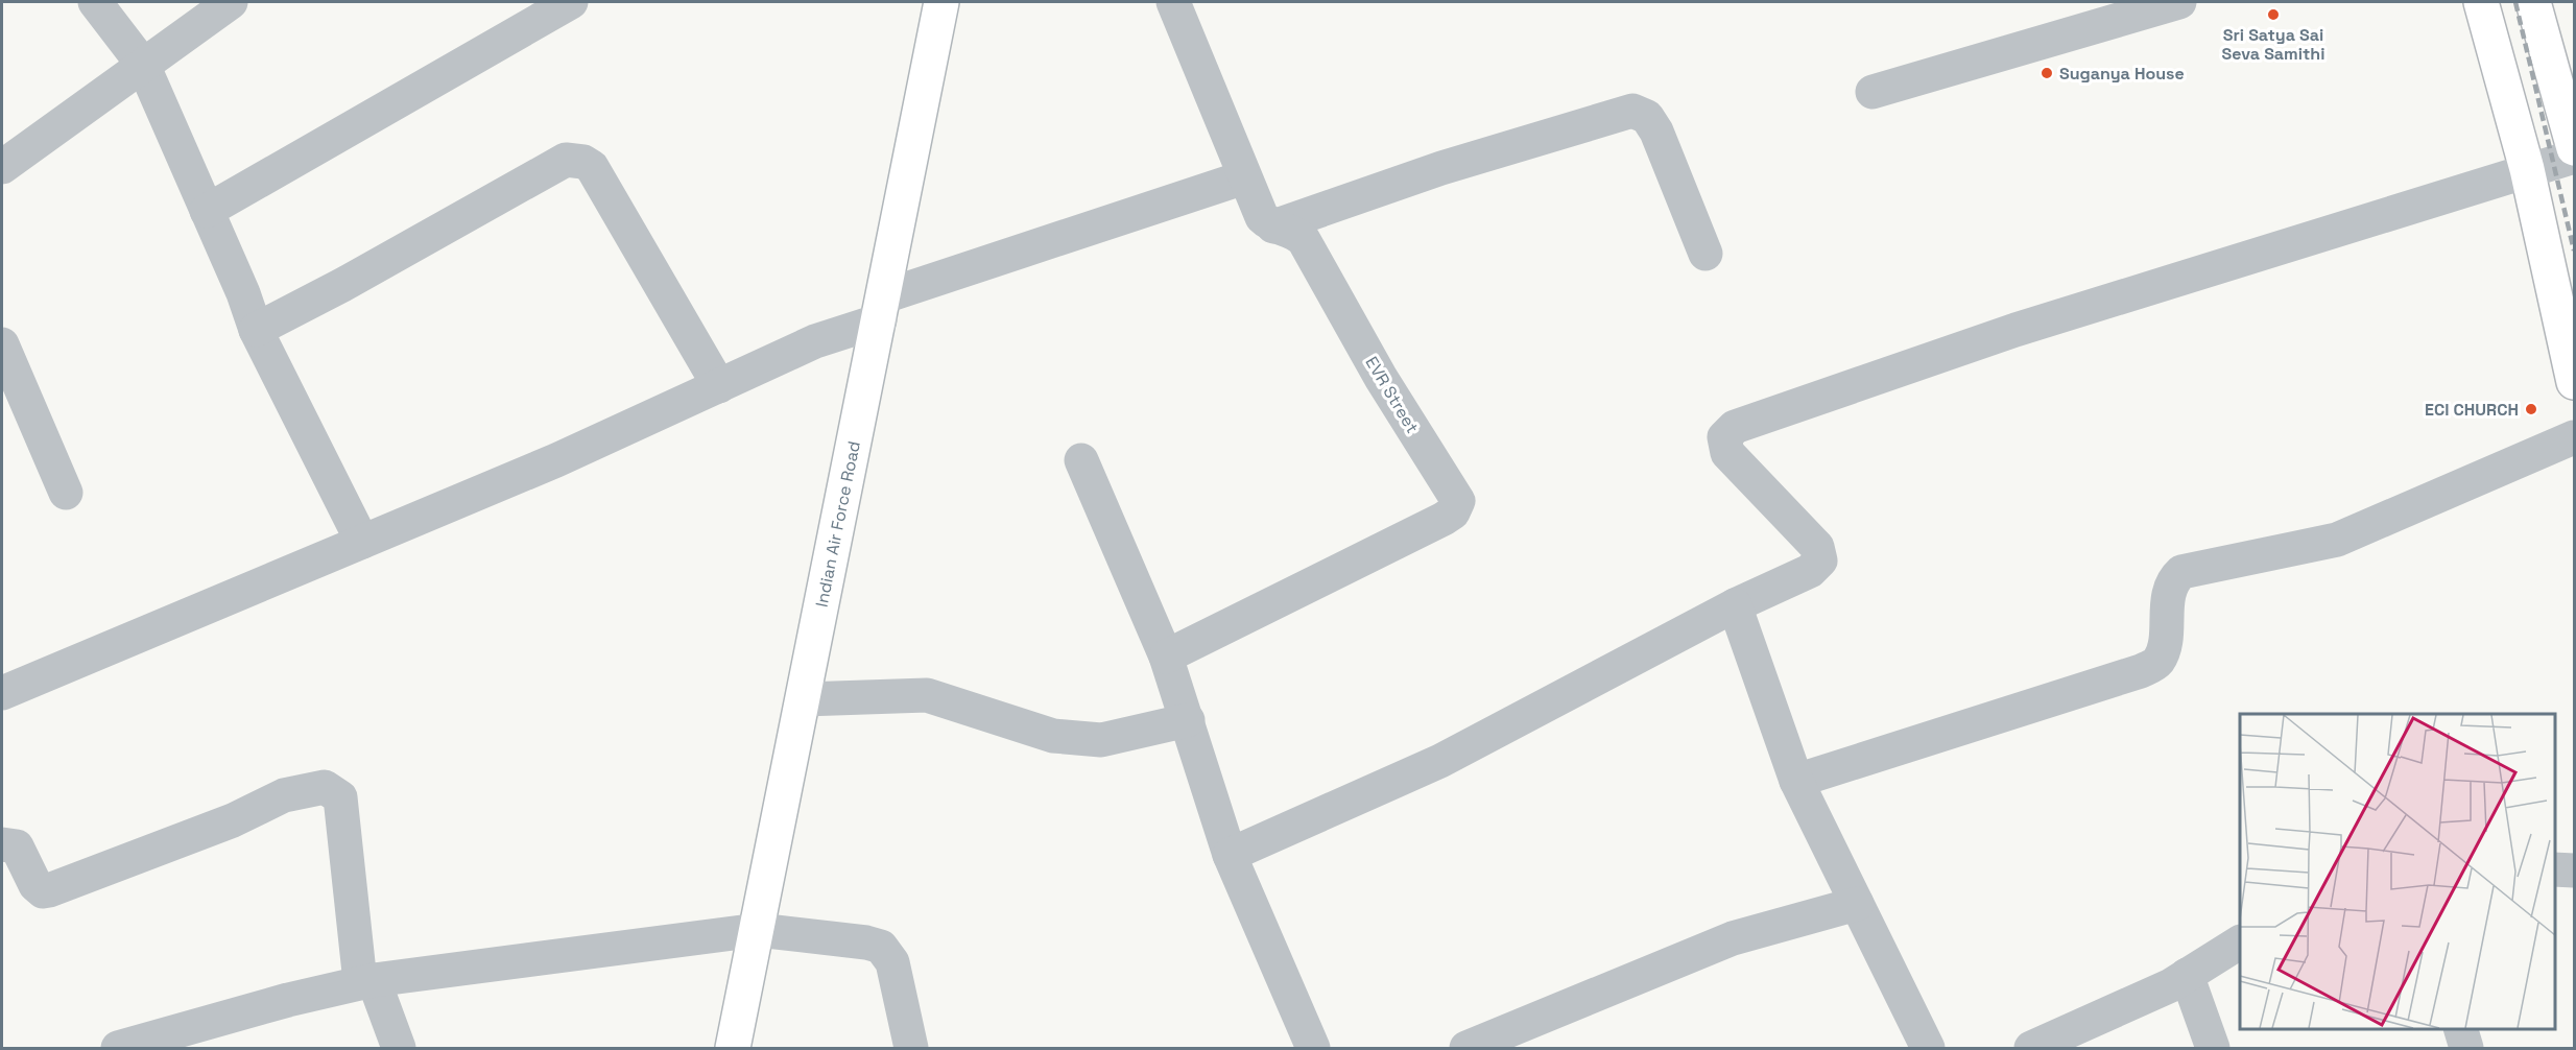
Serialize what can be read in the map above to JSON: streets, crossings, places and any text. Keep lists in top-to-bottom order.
{
  "streets": {
    "main road": ["Indian Air Force Road"],
    "street": ["EVR Street"]
  },
  "places": ["Sri Satya Sai Seva Samithi", "Suganya House", "ECI CHURCH"]
}
